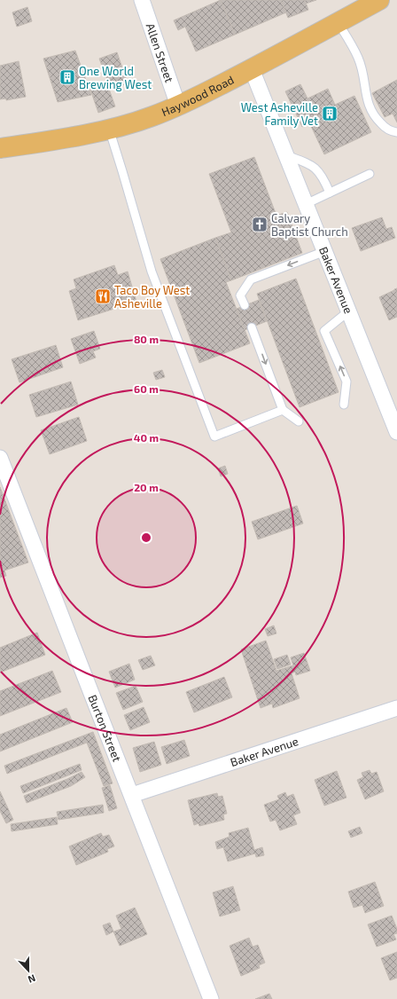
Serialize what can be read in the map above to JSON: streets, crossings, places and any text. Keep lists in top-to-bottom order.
{
  "streets": {
    "main road": ["Haywood Road"],
    "street": ["Allen Street", "Baker Avenue", "Burton Street"]
  },
  "crossings": [
    ["Allen Street", "Haywood Road"],
    ["Haywood Road", "Baker Avenue"],
    ["Baker Avenue", "Burton Street"]
  ],
  "places": {
    "building": ["One World Brewing West", "West Asheville Family Vet"],
    "church": ["Calvary Baptist Church"],
    "restaurant": ["Taco Boy West Asheville"]
  },
  "north": "bottom",
  "rings": [
    "80 m",
    "60 m",
    "40 m",
    "20 m"
  ]
}
